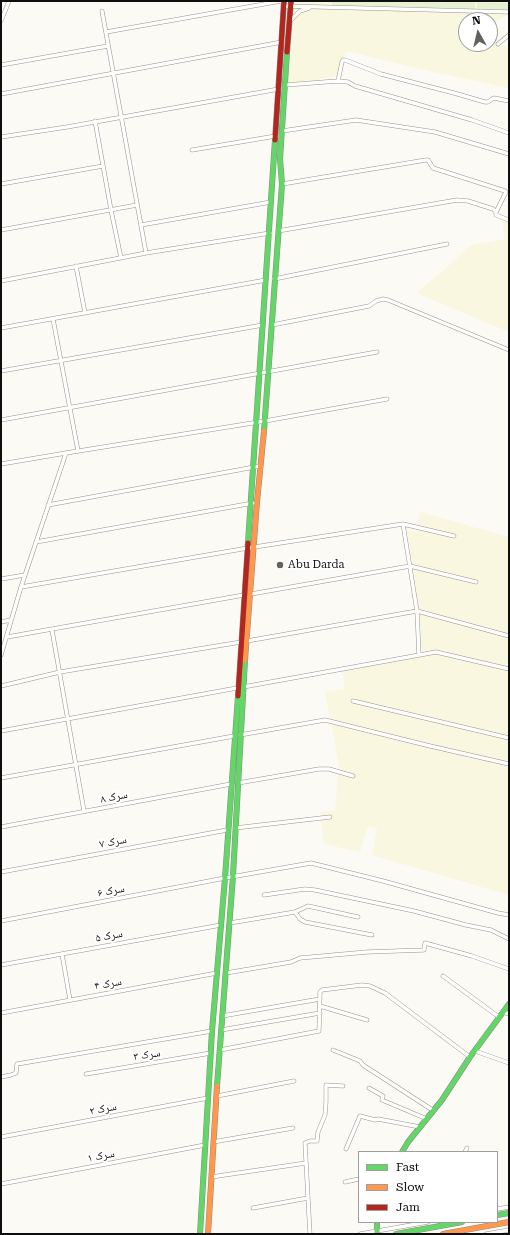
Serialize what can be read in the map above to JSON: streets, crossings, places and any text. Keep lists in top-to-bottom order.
{
  "streets": {
    "street": [
      "سرک ۸",
      "سرک ۷",
      "سرک ۶",
      "سرک ۵",
      "سرک ۴",
      "سرک ۳",
      "سرک ۲",
      "سرک ۱"
    ]
  },
  "places": ["Abu Darda"],
  "legend": ["Fast", "Slow", "Jam"],
  "north": "top"
}
